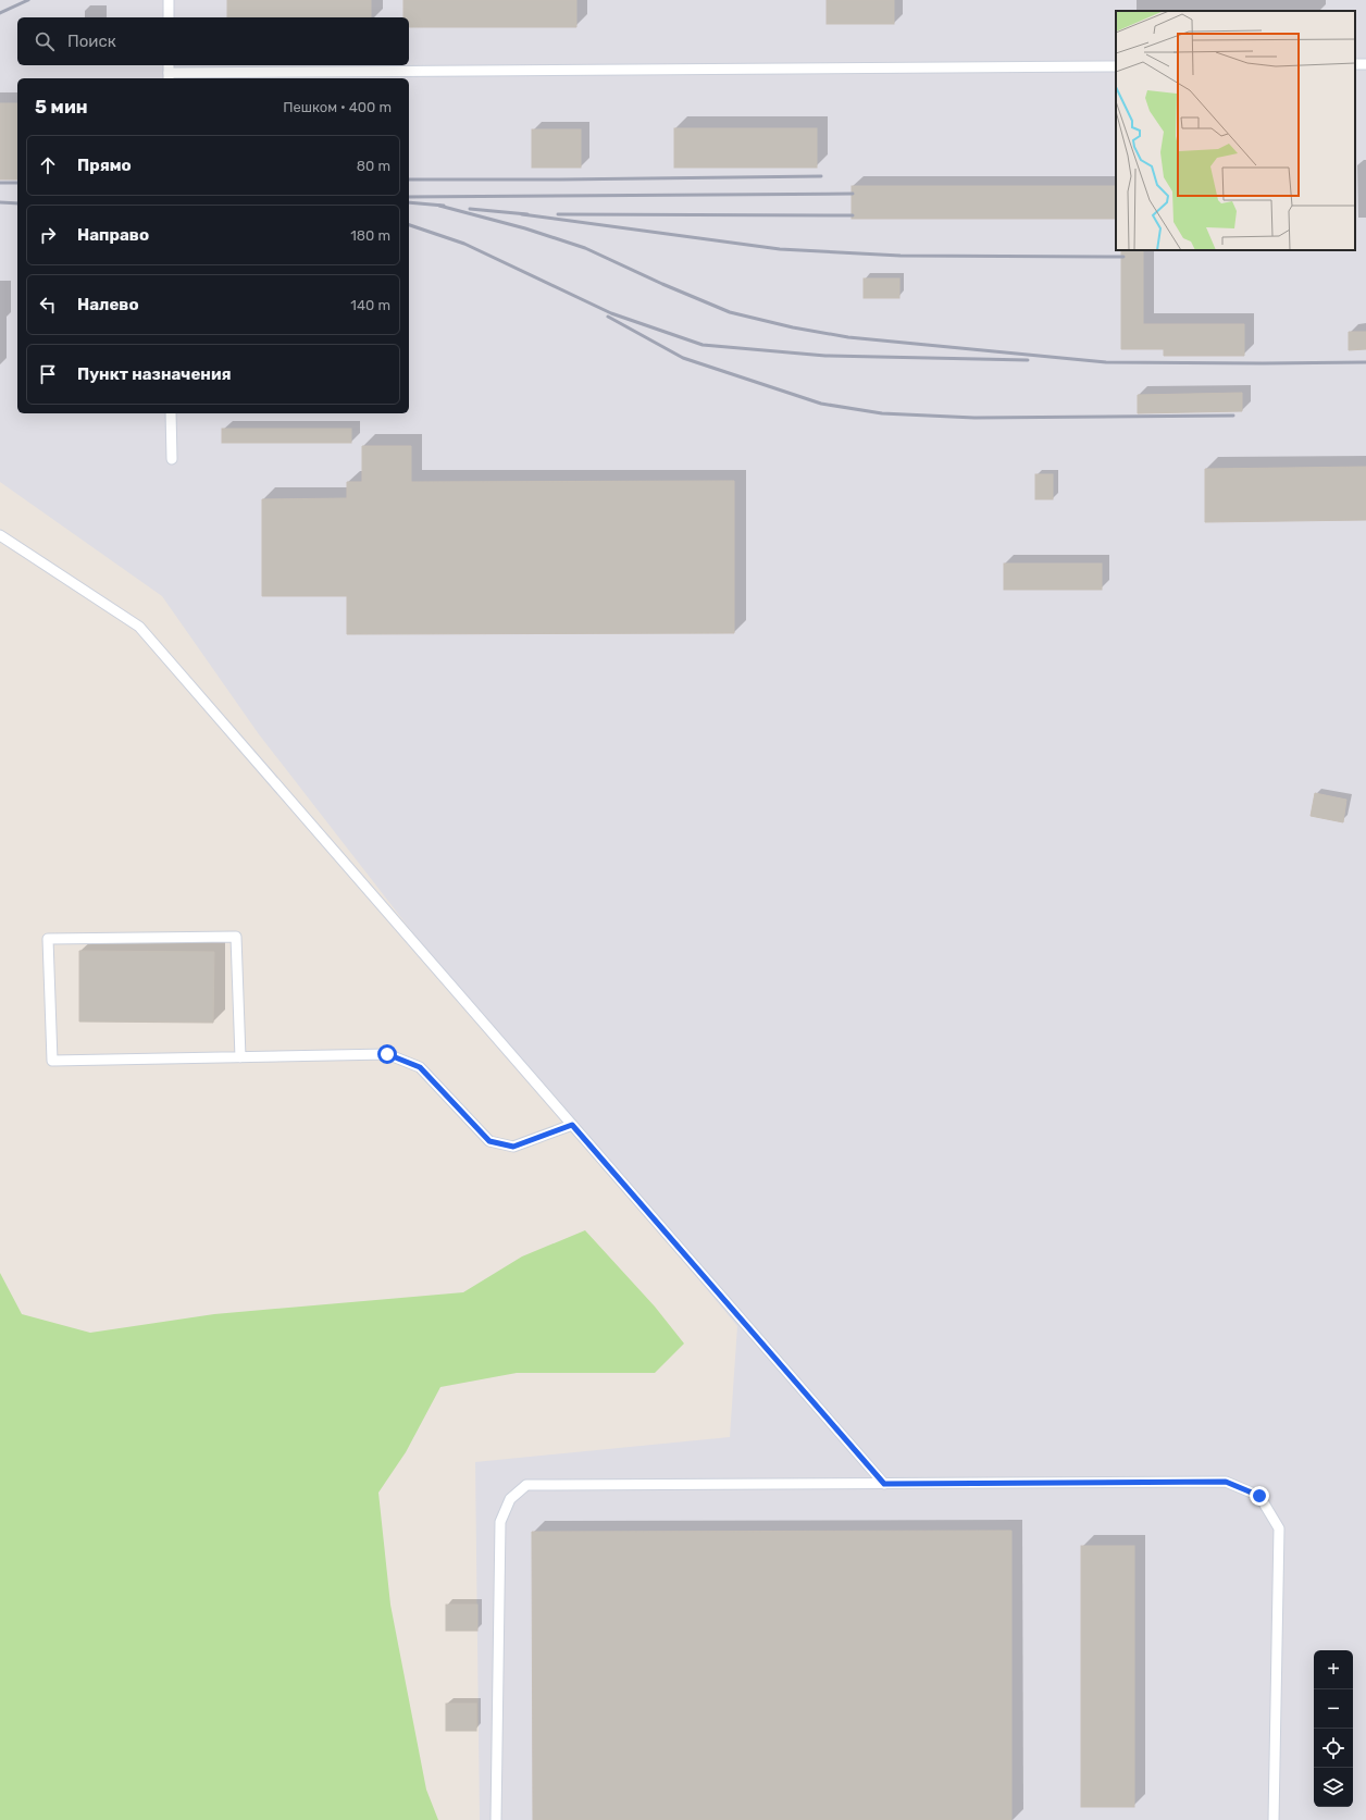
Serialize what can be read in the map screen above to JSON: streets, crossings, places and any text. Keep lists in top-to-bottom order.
{
  "page": {
    "search": "Поиск",
    "heading": ["5 мин", "Пешком · 400 m"],
    "list": [
      ["Прямо", "80 m"],
      ["Направо", "180 m"],
      ["Налево", "140 m"],
      "Пункт назначения"
    ],
    "map_buttons": ["+", "−"]
  }
}
